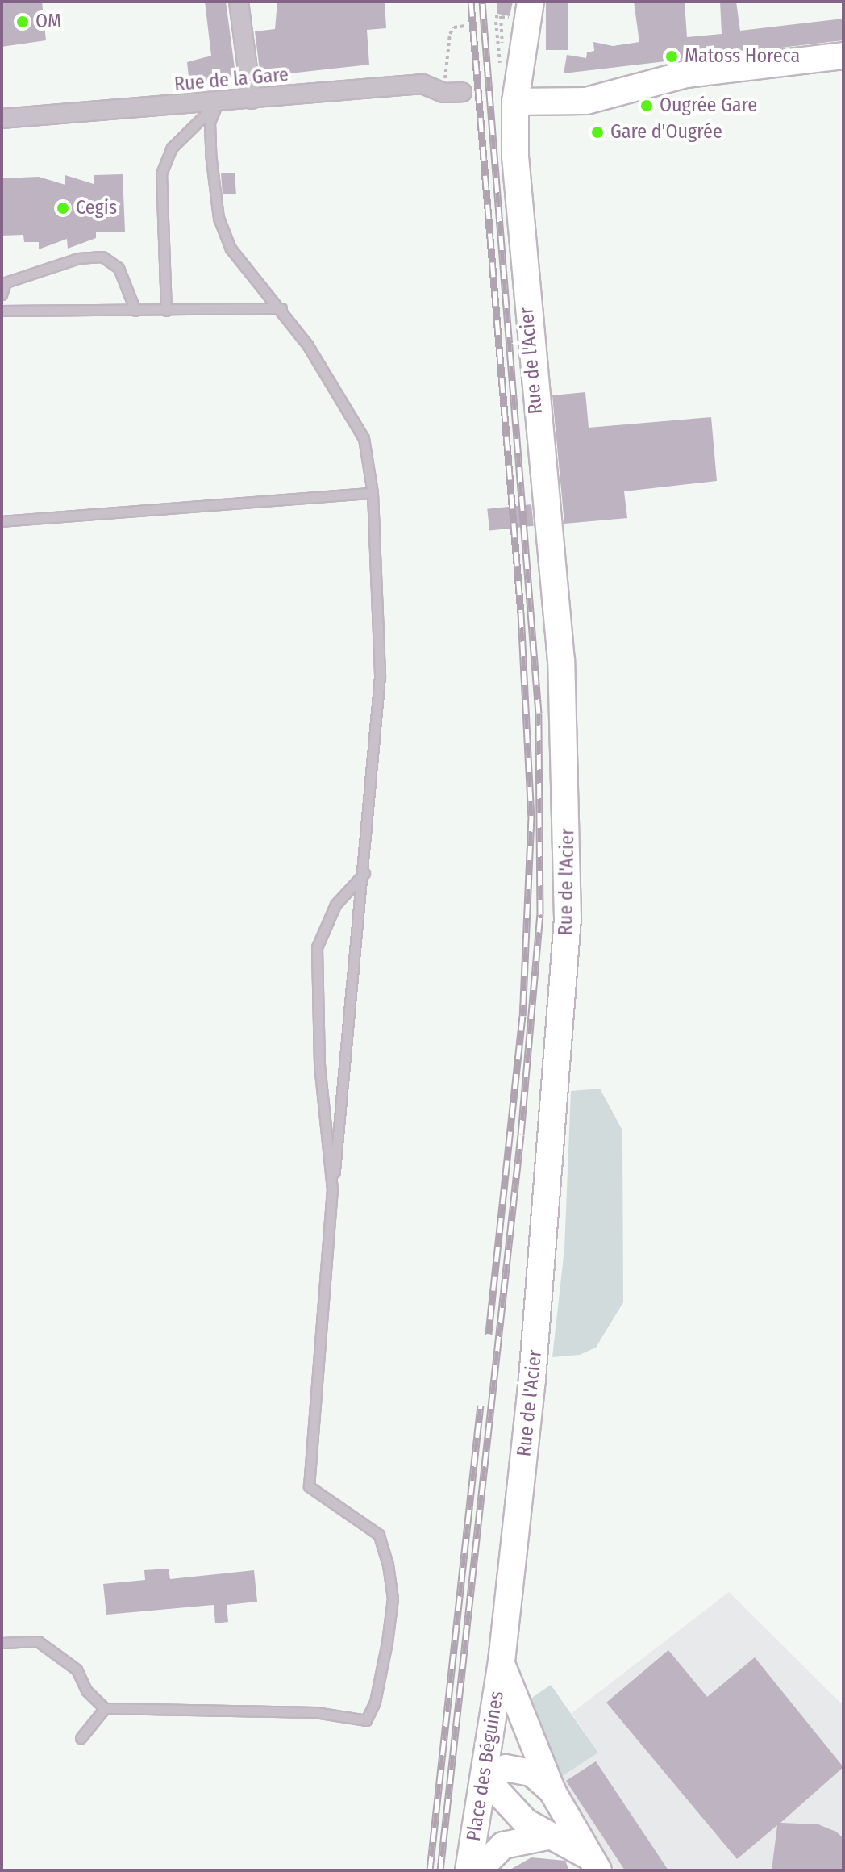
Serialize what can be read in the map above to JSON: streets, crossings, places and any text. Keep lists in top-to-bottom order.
{
  "streets": {
    "main road": ["Rue de l'Acier", "Place des Béguines"],
    "street": ["Rue de la Gare"]
  },
  "crossings": [
    ["Rue de l'Acier", "Place des Béguines"]
  ],
  "places": [
    "OM",
    "Matoss Horeca",
    "Ougrée Gare",
    "Gare d'Ougrée",
    "Cegis"
  ]
}
